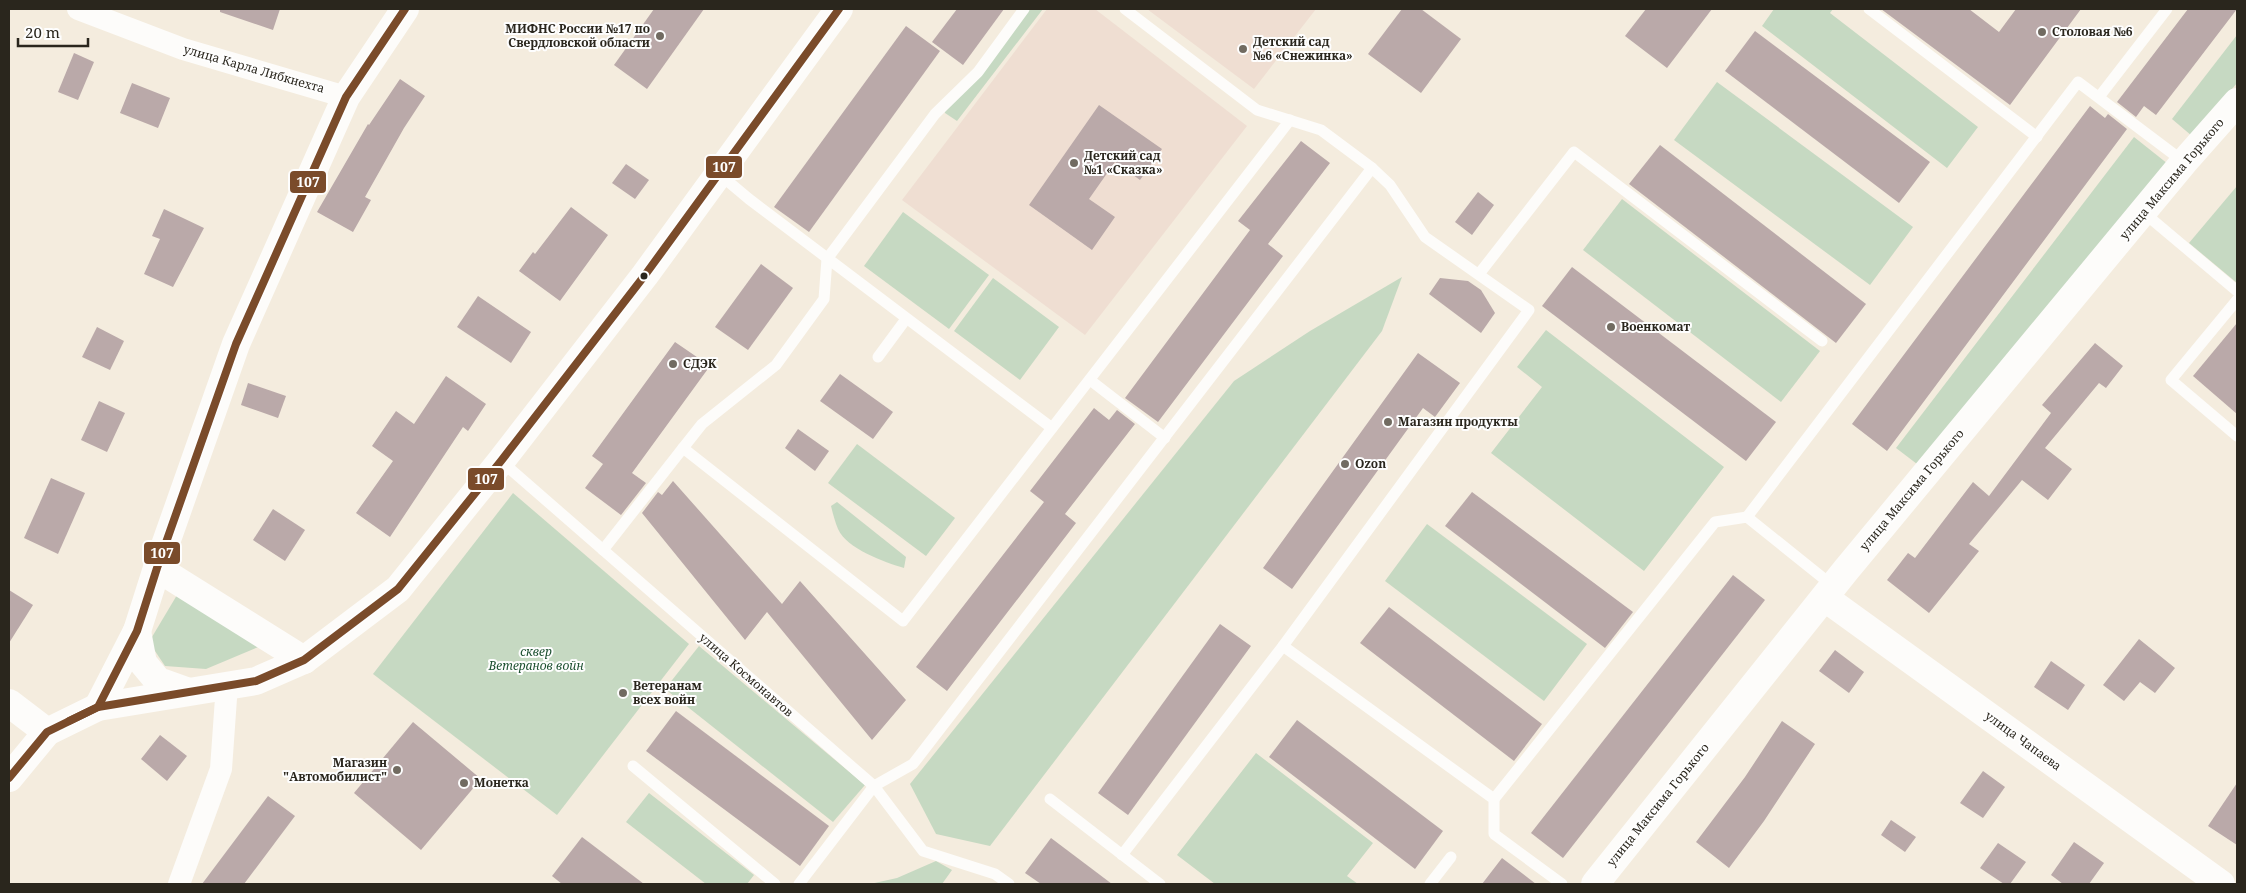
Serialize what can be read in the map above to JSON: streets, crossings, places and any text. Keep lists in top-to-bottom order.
{
  "streets": {
    "main road": ["улица Максима Горького", "улица Чапаева"],
    "street": ["улица Карла Либкнехта"],
    "lane": ["улица Космонавтов"]
  },
  "crossings": [
    ["улица Максима Горького", "улица Чапаева"]
  ],
  "parks": ["сквер Ветеранов войн"],
  "places": [
    "Столовая №6",
    "МИФНС России №17 по Свердловской области",
    "Детский сад №6 «Снежинка»",
    "Детский сад №1 «Сказка»",
    "Военкомат",
    "СДЭК",
    "Магазин продукты",
    "Ozon",
    "Ветеранам всех войн",
    "Магазин \"Автомобилист\"",
    "Монетка"
  ],
  "lines": ["transit line 107"],
  "scale_bar": "20 m"
}
